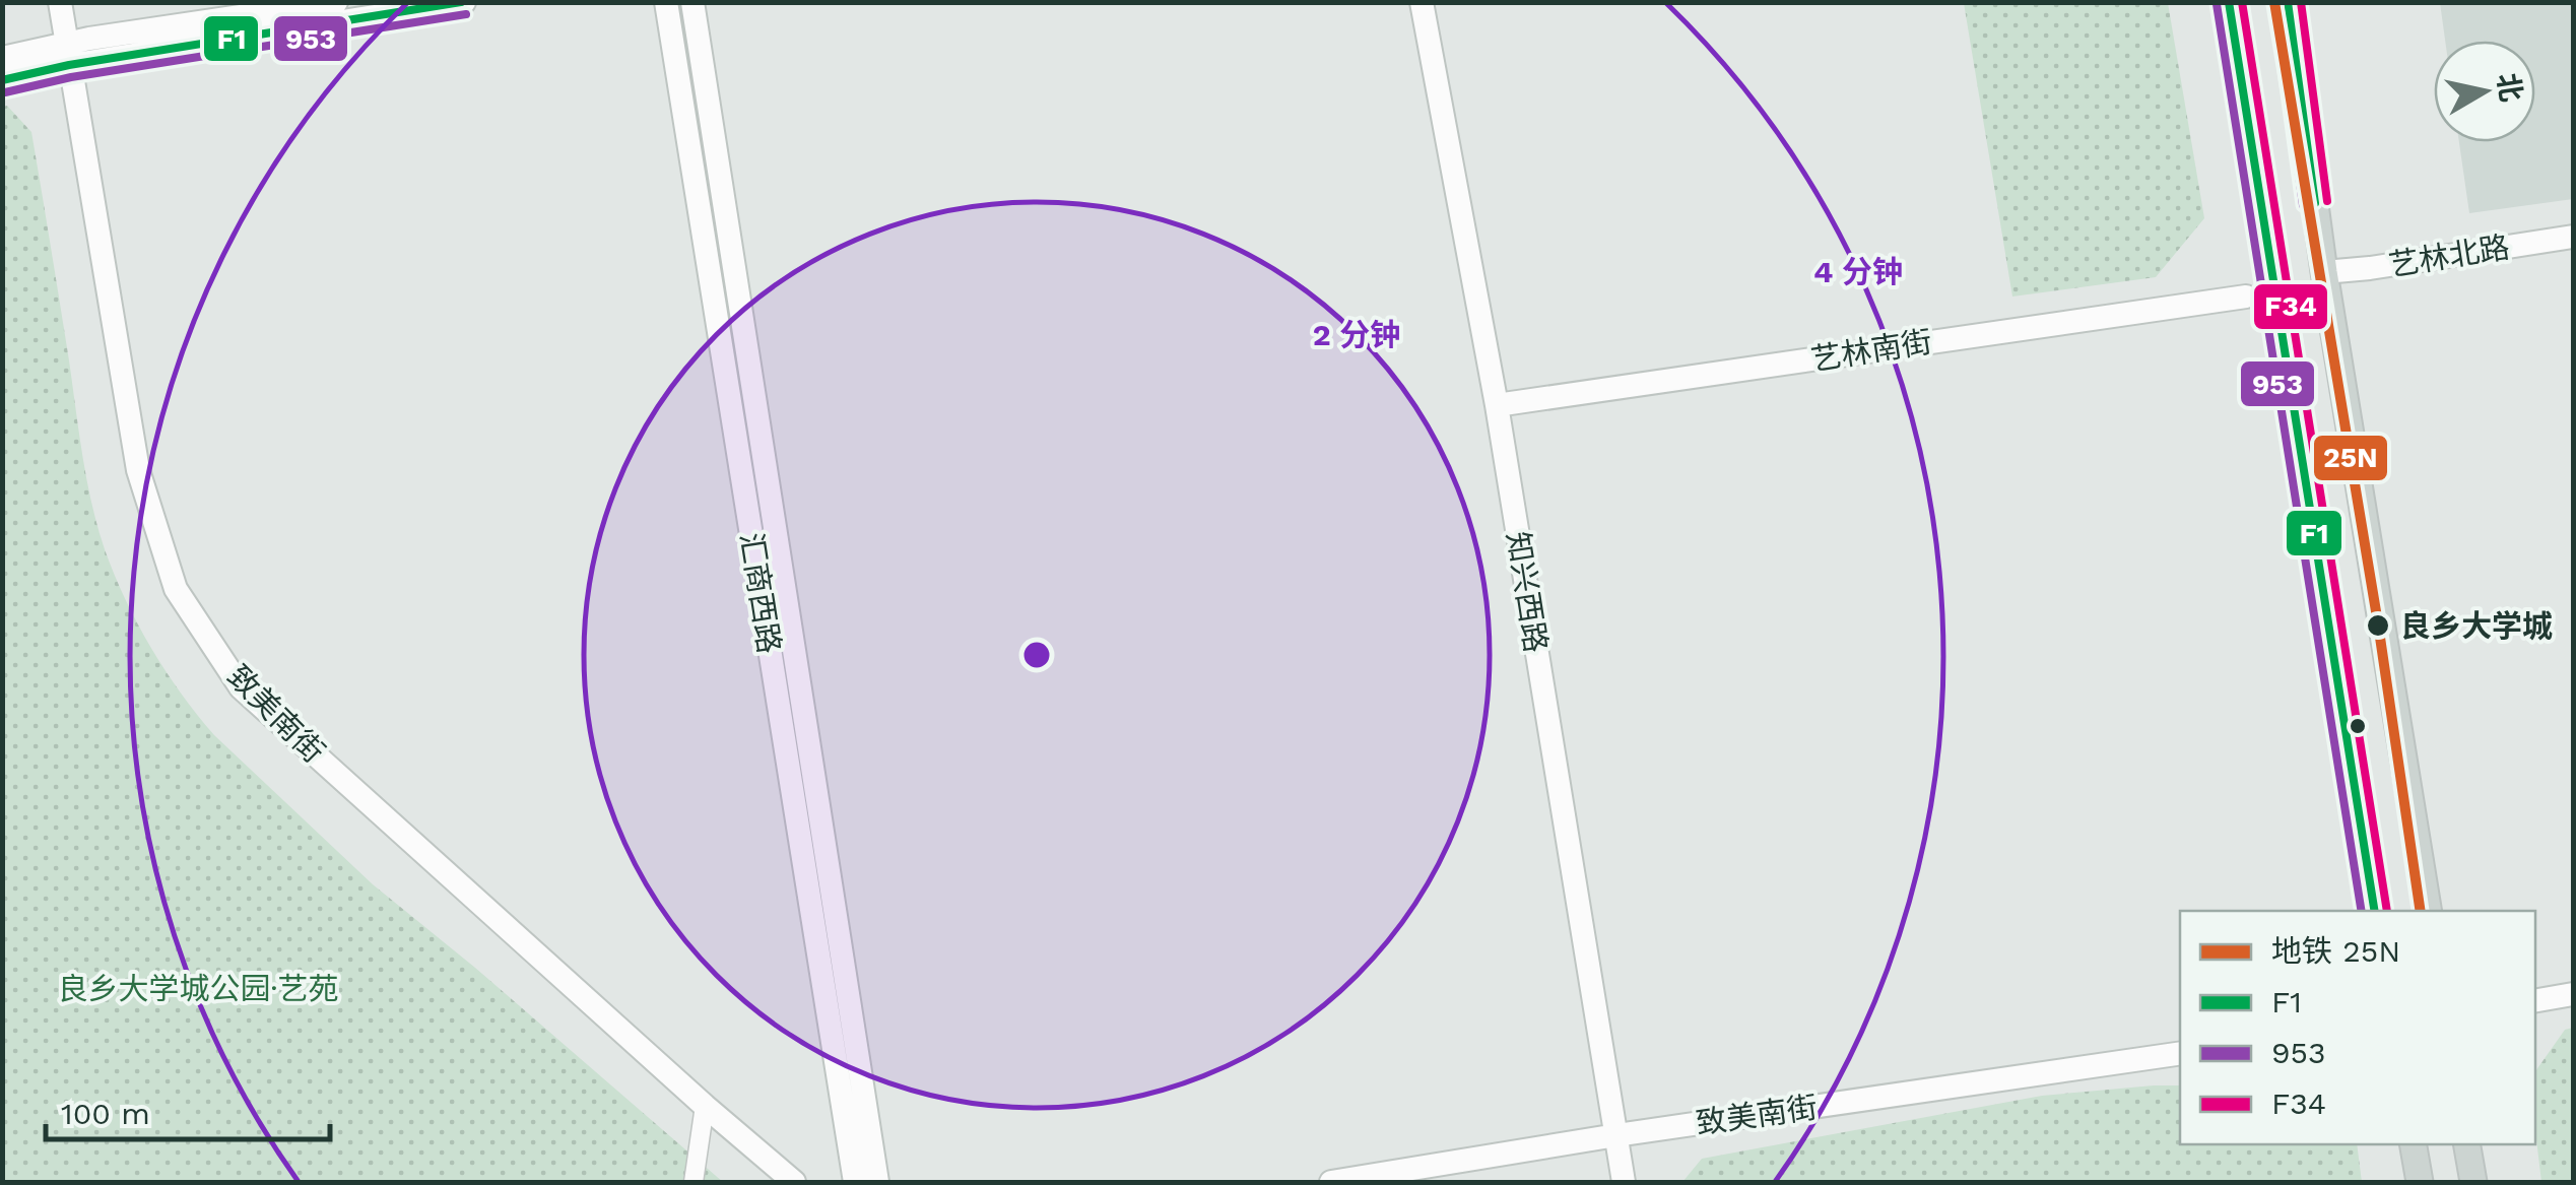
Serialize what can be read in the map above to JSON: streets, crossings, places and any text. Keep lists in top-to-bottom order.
{
  "streets": {
    "street": [
      "艺林北路",
      "艺林南街",
      "知兴西路",
      "汇商西路",
      "致美南街"
    ]
  },
  "crossings": [
    ["艺林南街", "知兴西路"],
    ["知兴西路", "致美南街"]
  ],
  "parks": ["良乡大学城公园·艺苑"],
  "places": ["良乡大学城"],
  "lines": [
    "metro line 25N",
    "transit line F1",
    "transit line F34",
    "transit line 953"
  ],
  "legend": [
    "地铁 25N",
    "F1",
    "953",
    "F34"
  ],
  "scale_bar": "100 m",
  "north": "right",
  "rings": ["4 分钟", "2 分钟"]
}
